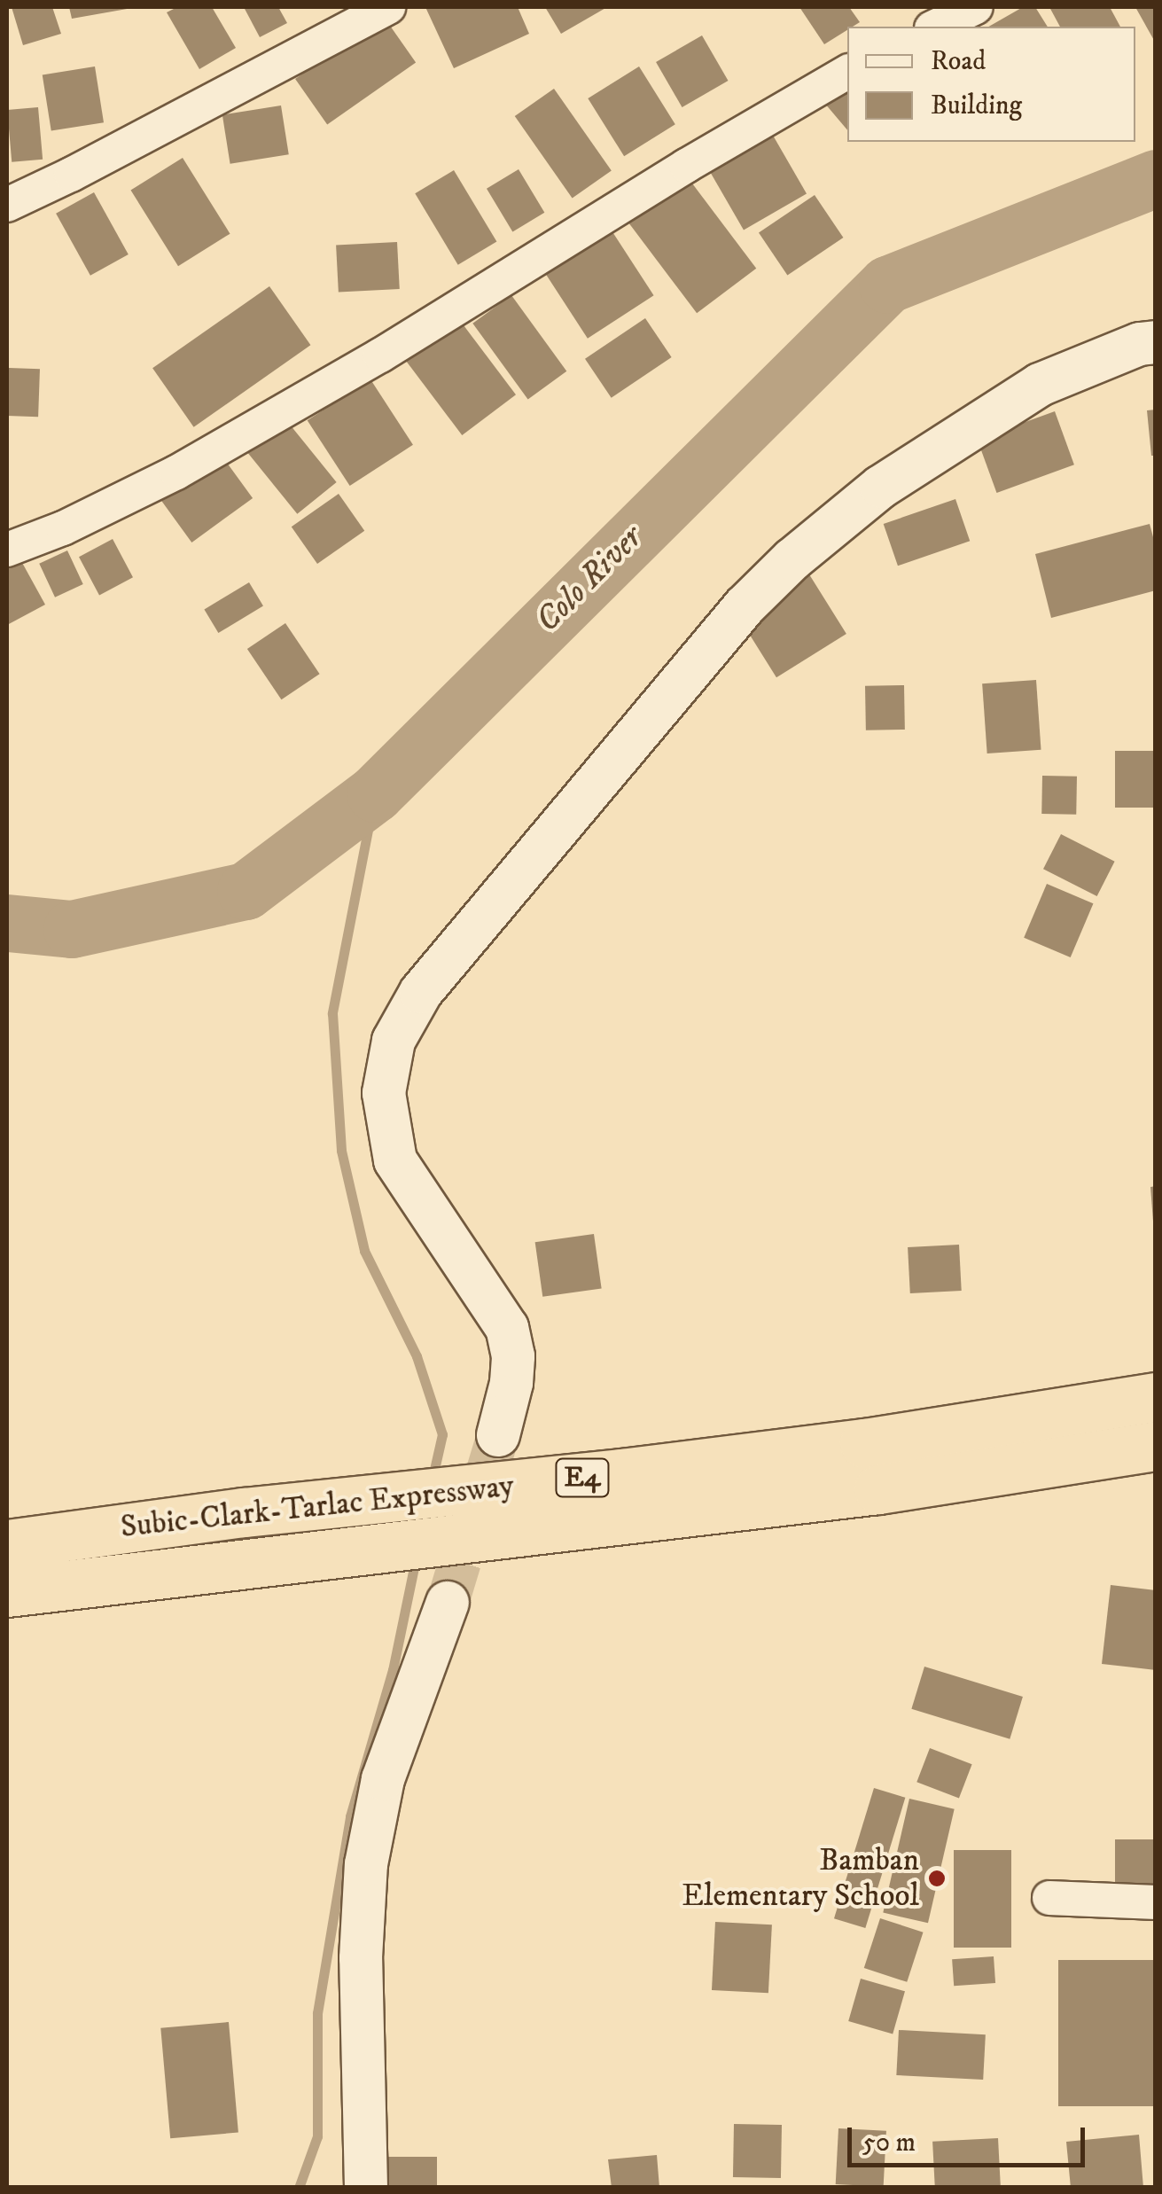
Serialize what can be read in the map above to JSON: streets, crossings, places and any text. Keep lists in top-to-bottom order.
{
  "streets": {
    "highway": ["E4", "Subic-Clark-Tarlac Expressway"]
  },
  "water": ["Colo River"],
  "places": ["Bamban Elementary School"],
  "legend": ["Road", "Building"],
  "scale_bar": "50 m"
}
